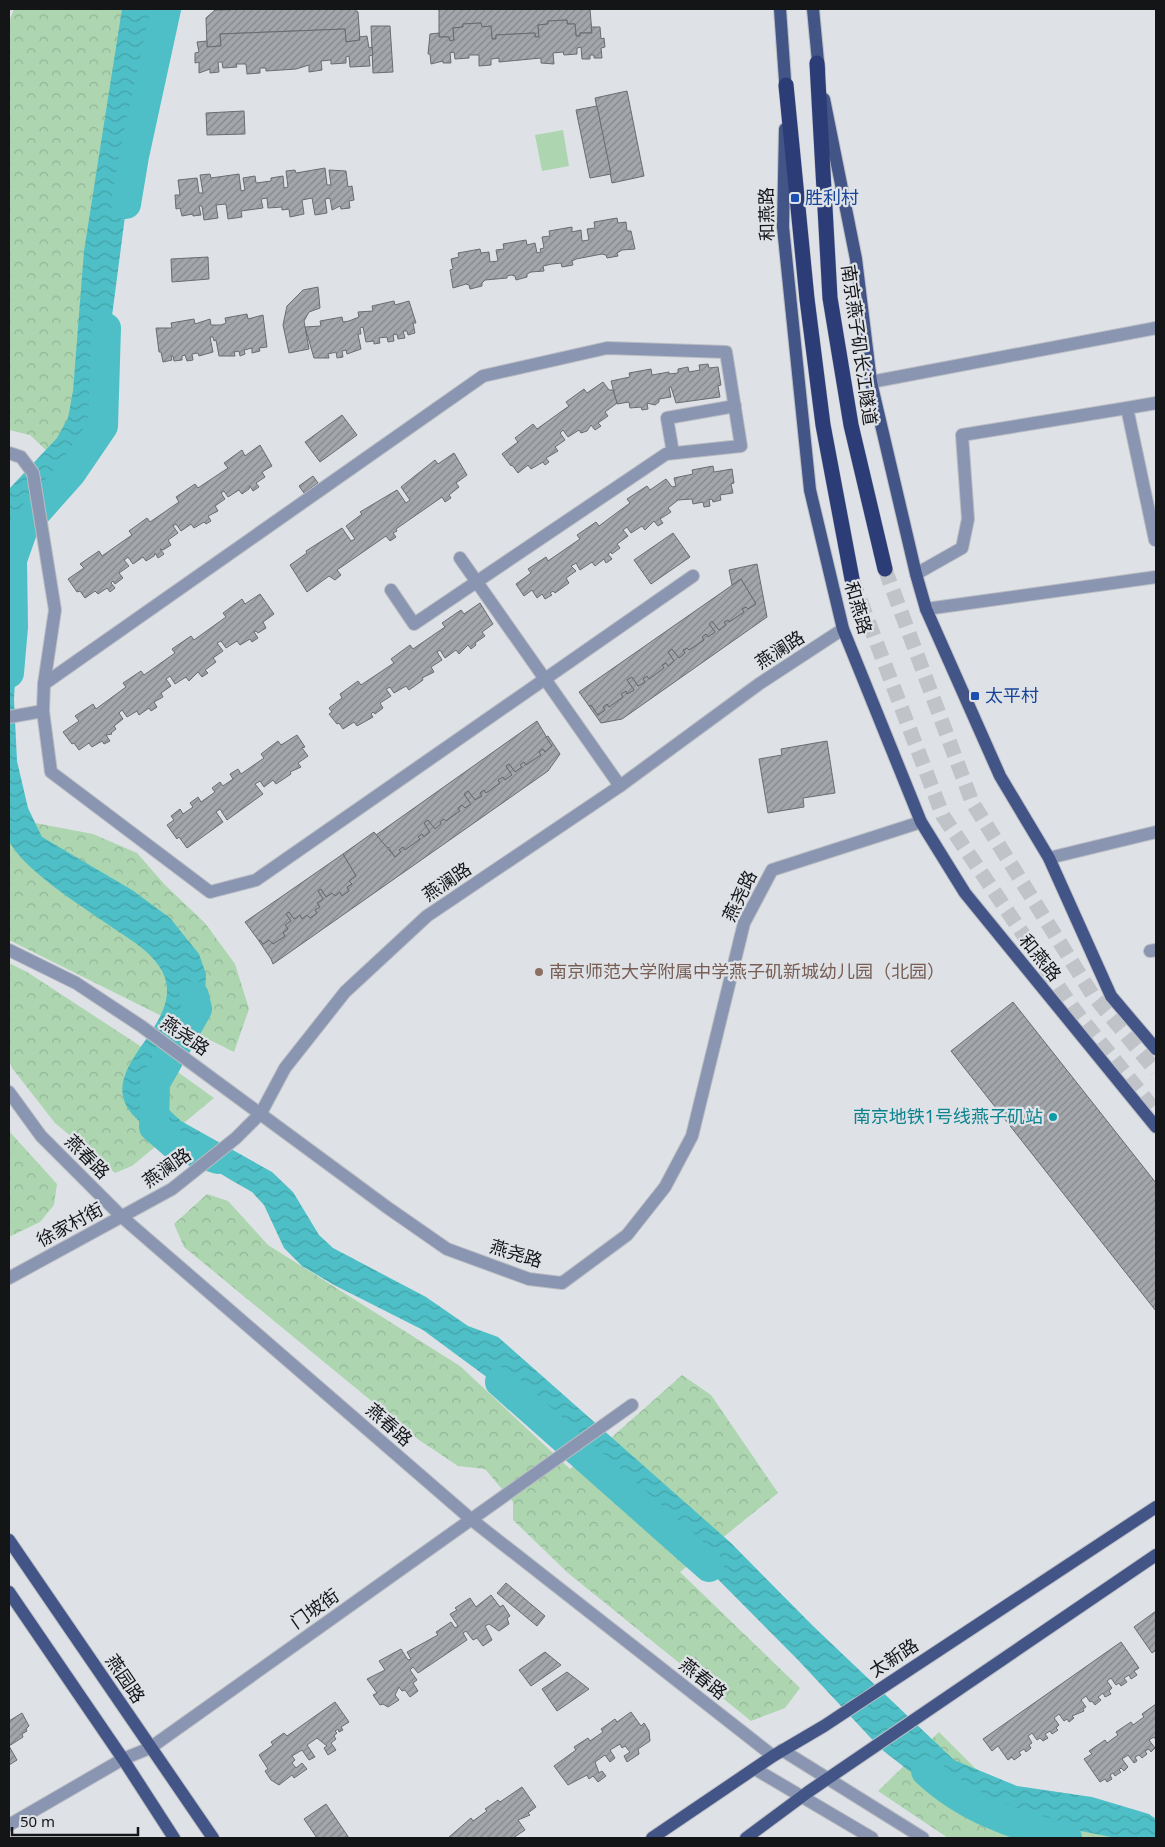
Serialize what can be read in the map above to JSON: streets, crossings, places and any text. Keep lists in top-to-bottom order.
{
  "streets": {
    "highway": ["南京燕子矶长江隧道"],
    "main road": ["和燕路", "太新路", "燕园路"],
    "street": [
      "燕澜路",
      "燕尧路",
      "燕春路",
      "徐家村街",
      "门坡街"
    ]
  },
  "crossings": [
    ["和燕路", "燕澜路"],
    ["和燕路", "燕尧路"],
    ["燕澜路", "燕尧路"],
    ["燕澜路", "燕春路"],
    ["燕澜路", "徐家村街"],
    ["燕春路", "徐家村街"],
    ["燕春路", "门坡街"],
    ["燕春路", "太新路"],
    ["门坡街", "燕园路"]
  ],
  "places": {
    "transit": ["胜利村", "太平村"],
    "other": ["南京师范大学附属中学燕子矶新城幼儿园（北园）", "南京地铁1号线燕子矶站"]
  },
  "scale_bar": "50 m"
}
